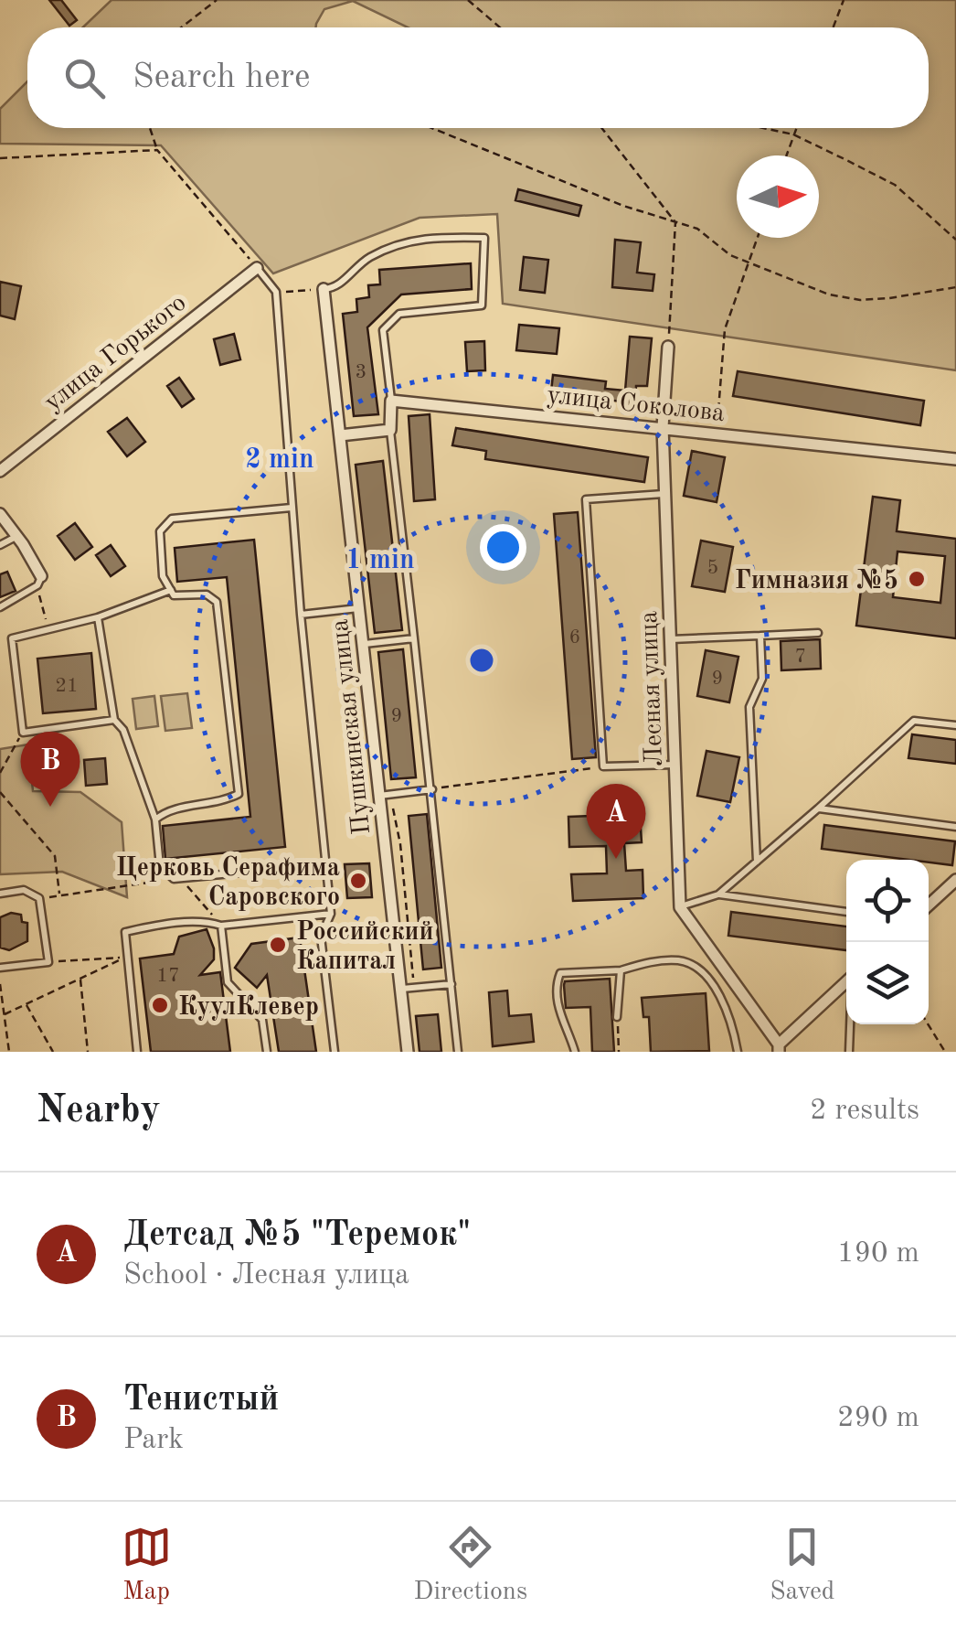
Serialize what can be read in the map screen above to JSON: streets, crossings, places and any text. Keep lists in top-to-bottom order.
{
  "streets": {
    "street": [
      "улица Горького",
      "улица Соколова",
      "Лесная улица",
      "Пушкинская улица"
    ]
  },
  "crossings": [
    ["улица Соколова", "Лесная улица"]
  ],
  "places": [
    "Гимназия №5",
    "Церковь Серафима Саровского",
    "Российский Капитал",
    "КуулКлевер"
  ],
  "house_numbers": [
    "3",
    "5",
    "6",
    "7",
    "9",
    "21",
    "9",
    "17"
  ],
  "north": "right",
  "page": {
    "search": "Search here",
    "pins": ["B", "A"],
    "heading": ["Nearby", "2 results"],
    "list": [
      {
        "mark": "A",
        "name": "Детсад №5 \"Теремок\"",
        "note": "School · Лесная улица",
        "value": "190 m"
      },
      {
        "mark": "B",
        "name": "Тенистый",
        "note": "Park",
        "value": "290 m"
      }
    ],
    "nav": ["Map", "Directions", "Saved"]
  },
  "rings": ["2 min", "1 min"]
}
